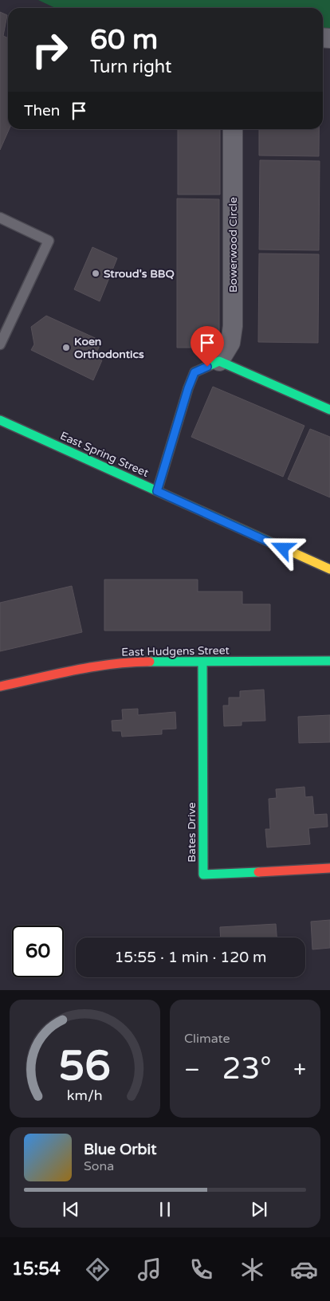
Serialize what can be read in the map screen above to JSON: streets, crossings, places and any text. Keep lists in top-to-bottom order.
{
  "streets": {
    "street": [
      "Bowerwood Circle",
      "East Spring Street",
      "East Hudgens Street",
      "Bates Drive"
    ]
  },
  "crossings": [
    ["East Hudgens Street", "Bates Drive"]
  ],
  "places": ["Stroud's BBQ", "Koen Orthodontics"],
  "page": {
    "turn": ["60 m", "Turn right"],
    "then": "Then",
    "limit": "60",
    "trip": "15:55 · 1 min · 120 m",
    "tile": "Climate",
    "heat": ["−", "23°", "+"],
    "song": ["Blue Orbit", "Sona"],
    "tabs": "15:54",
    "gauge": ["56", "km/h"]
  }
}
